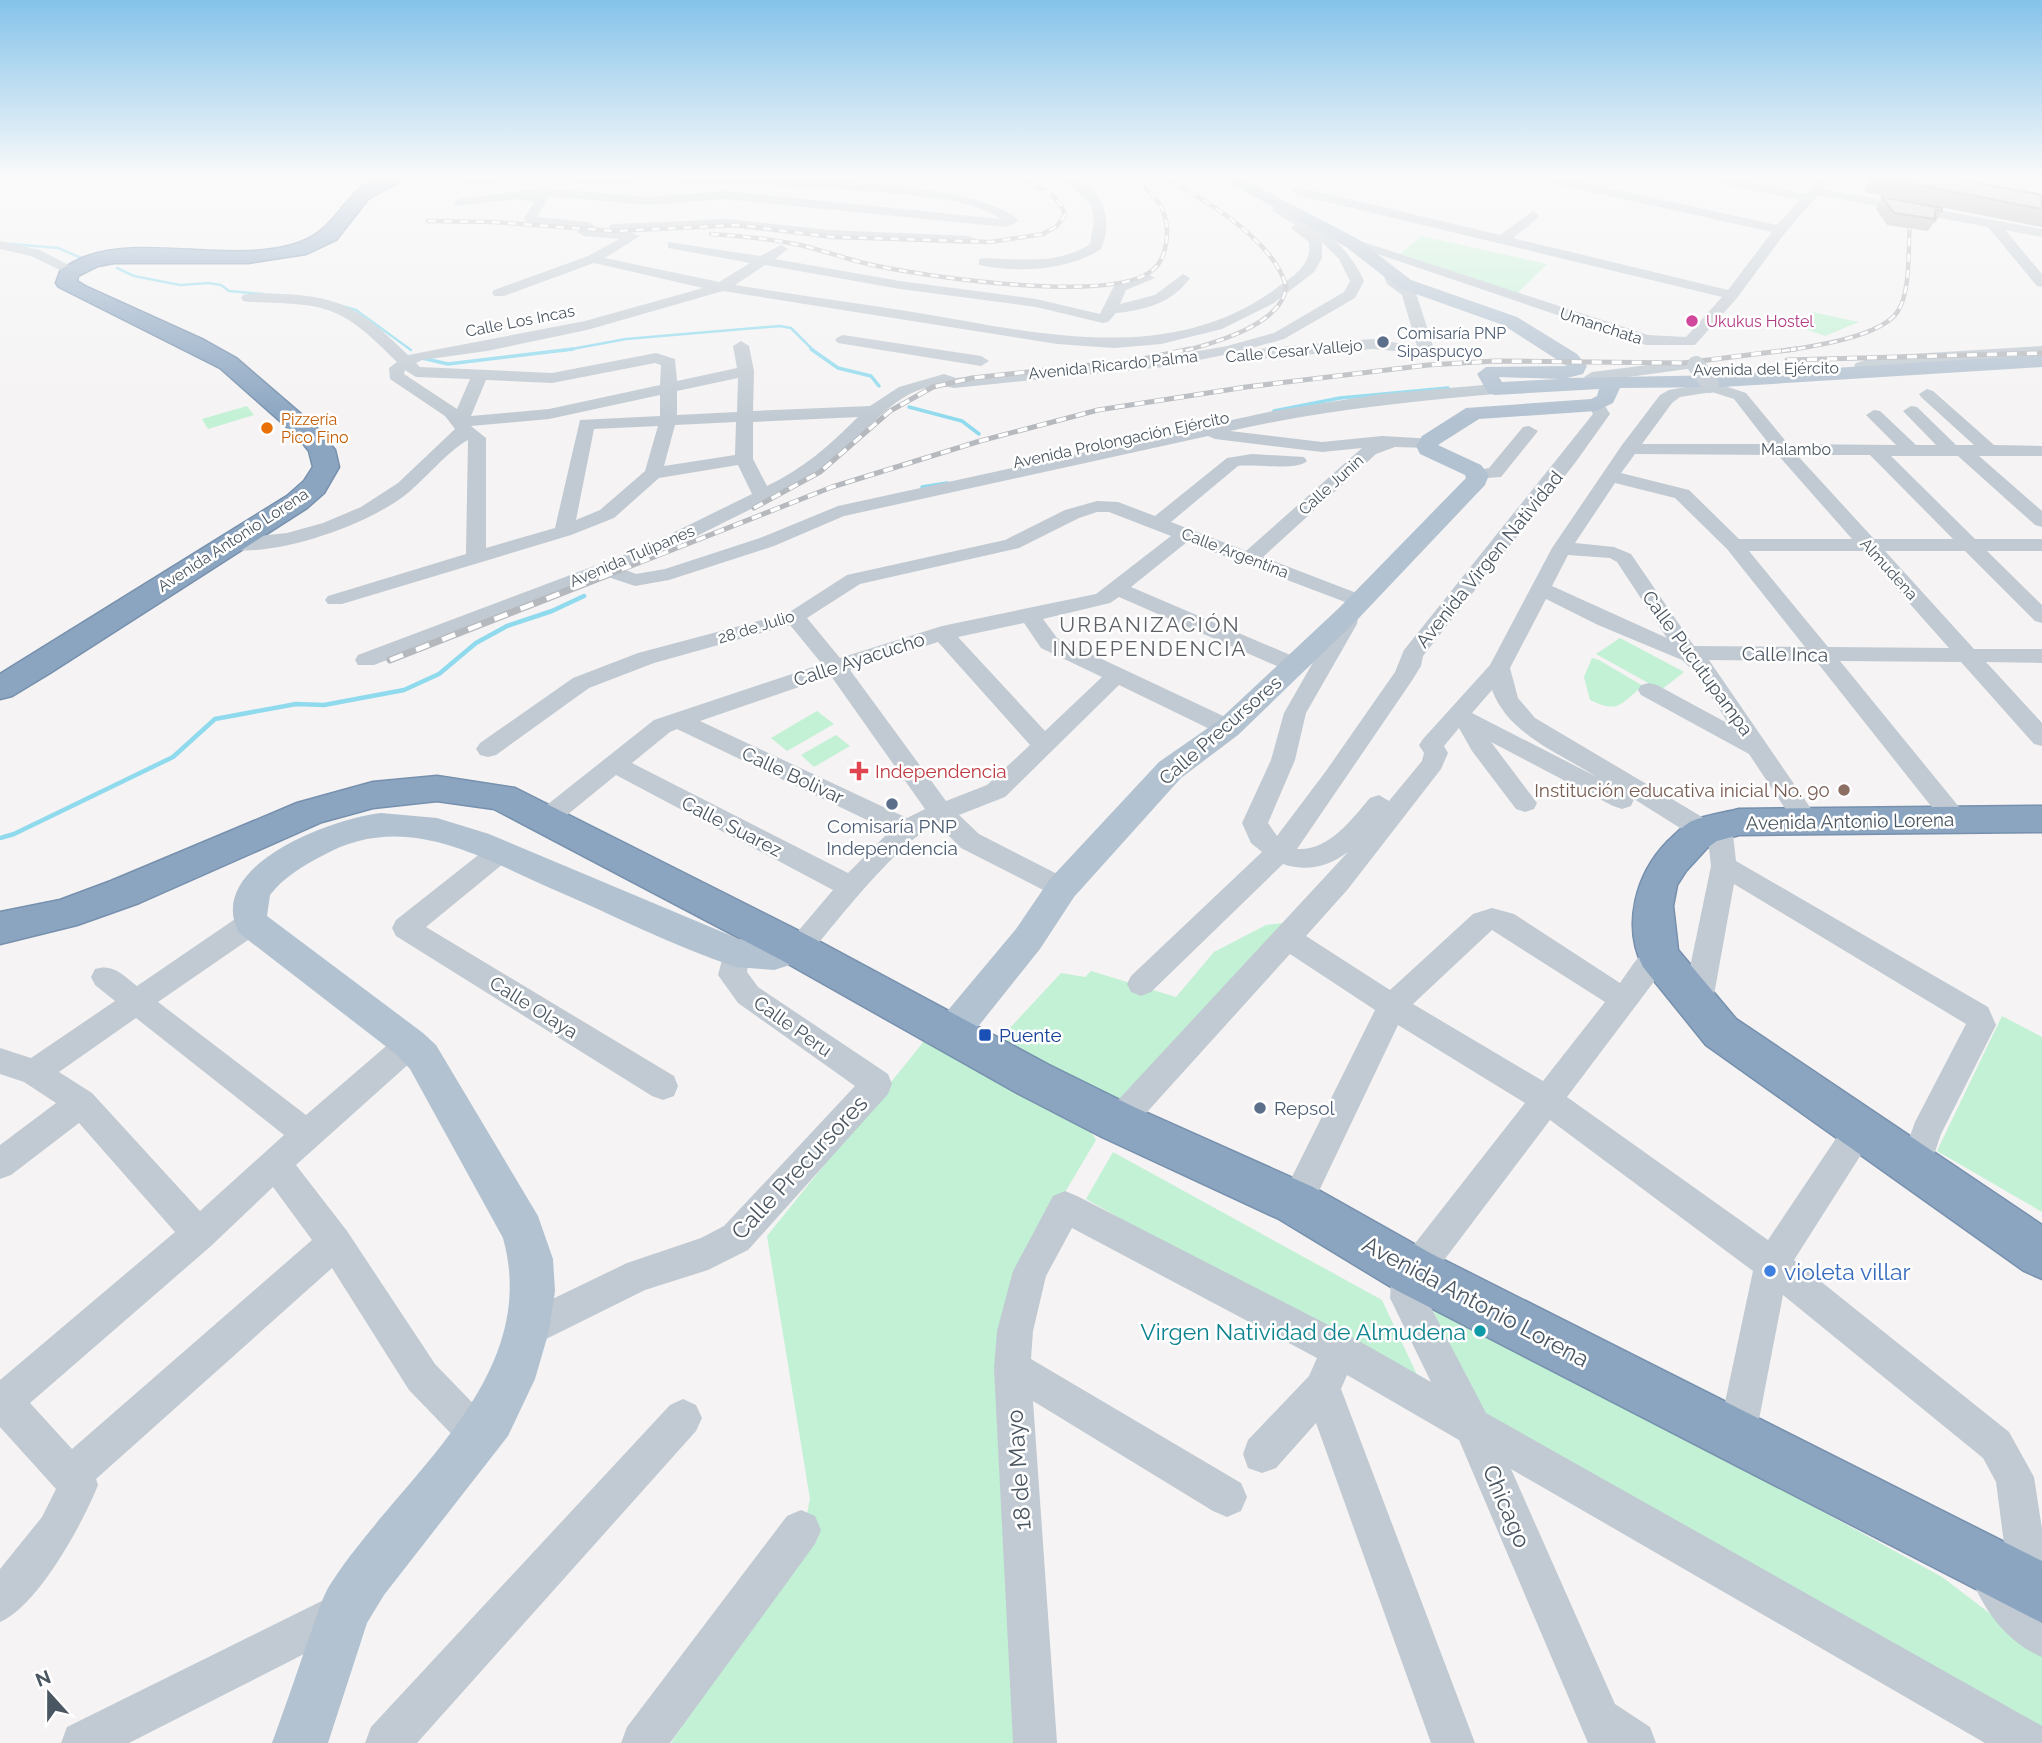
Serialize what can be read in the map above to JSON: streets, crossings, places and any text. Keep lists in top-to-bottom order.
{
  "streets": {
    "highway": ["Avenida Antonio Lorena"],
    "main road": ["Avenida del Ejército", "Calle Precursores"],
    "street": [
      "Calle Los Incas",
      "Umanchata",
      "Calle Cesar Vallejo",
      "Avenida Ricardo Palma",
      "Avenida Prolongación Ejército",
      "Malambo",
      "Calle Junin",
      "Calle Argentina",
      "Avenida Tulipanes",
      "Avenida Virgen Natividad",
      "Almudena",
      "28 de Julio",
      "Calle Inca",
      "Calle Ayacucho",
      "Calle Pucutupampa",
      "Calle Bolivar",
      "Calle Suarez",
      "Calle Olaya",
      "Calle Peru",
      "18 de Mayo",
      "Chicago"
    ]
  },
  "crossings": [
    ["Calle Cesar Vallejo", "Avenida Ricardo Palma"],
    ["Avenida Ricardo Palma", "Avenida Tulipanes"],
    ["Avenida del Ejército", "Avenida Prolongación Ejército"],
    ["Avenida del Ejército", "Avenida Virgen Natividad"],
    ["Avenida Prolongación Ejército", "Avenida Tulipanes"],
    ["Malambo", "Almudena"],
    ["Calle Junin", "Calle Argentina"],
    ["Avenida Antonio Lorena", "Calle Ayacucho"],
    ["Avenida Antonio Lorena", "Calle Pucutupampa"],
    ["Avenida Antonio Lorena", "Calle Precursores"],
    ["Avenida Antonio Lorena", "Chicago"],
    ["Calle Argentina", "28 de Julio"],
    ["Calle Argentina", "Calle Ayacucho"],
    ["Calle Argentina", "Calle Precursores"],
    ["Almudena", "Calle Inca"],
    ["Calle Inca", "Calle Pucutupampa"],
    ["Calle Ayacucho", "Calle Bolivar"],
    ["Calle Ayacucho", "Calle Suarez"],
    ["Calle Precursores", "Calle Peru"]
  ],
  "districts": ["URBANIZACIÓN INDEPENDENCIA"],
  "places": {
    "other": [
      "Ukukus Hostel",
      "Comisaría PNP Sipaspucyo",
      "Pizzería Pico Fino",
      "Institución educativa inicial No. 90",
      "Comisaría PNP Independencia",
      "Repsol",
      "violeta villar",
      "Virgen Natividad de Almudena"
    ],
    "health": ["Independencia"],
    "transit": ["Puente"]
  },
  "north": "top"
}
